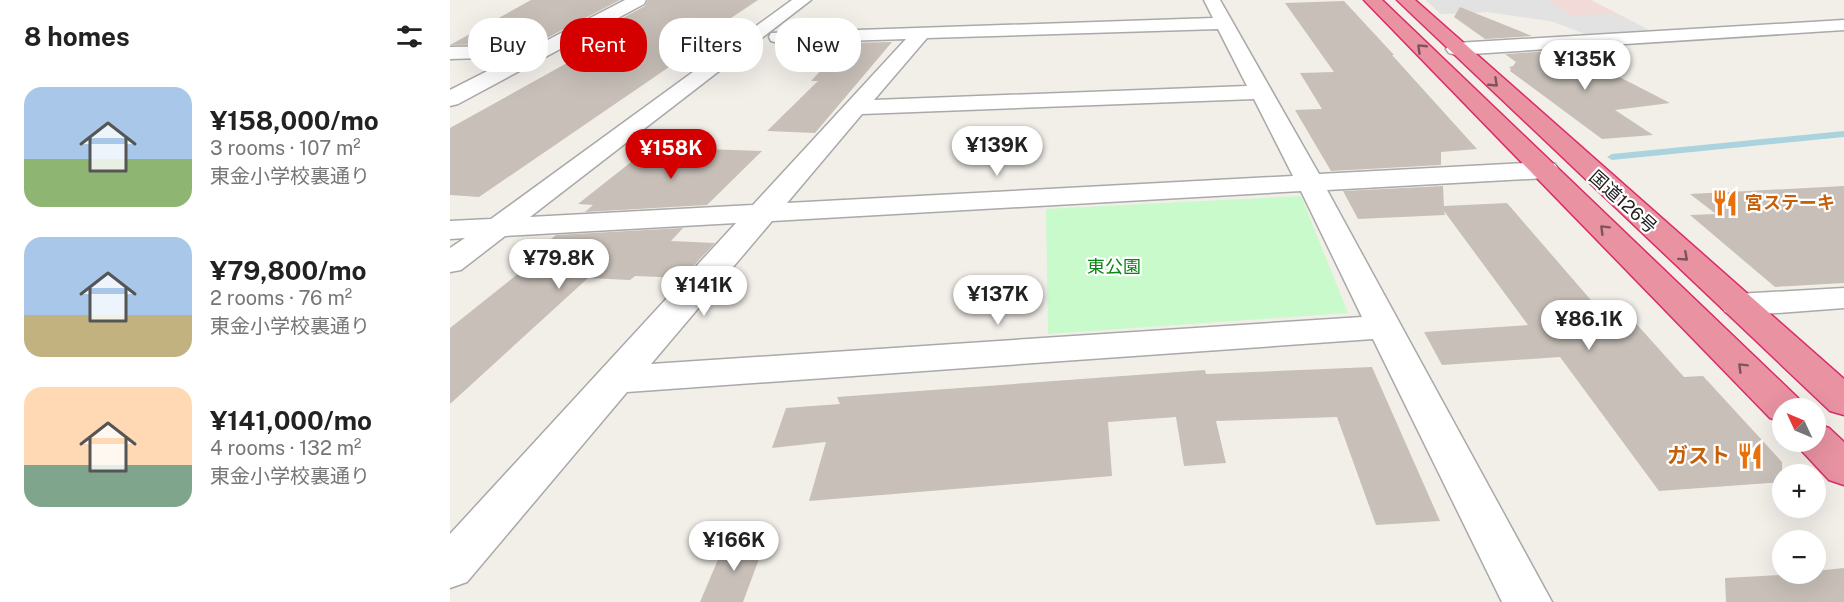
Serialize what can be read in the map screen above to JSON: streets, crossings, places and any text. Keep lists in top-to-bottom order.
{
  "streets": {
    "highway": ["国道126号"]
  },
  "parks": ["東公園"],
  "places": {
    "restaurant": ["宮ステーキ", "ガスト"]
  },
  "north": "top left",
  "page": {
    "heading": "8 homes",
    "chip": [
      "Buy",
      "Rent",
      "Filters",
      "New"
    ],
    "price": [
      "¥135K",
      "¥139K",
      "¥158K",
      "¥79.8K",
      "¥141K",
      "¥137K",
      "¥86.1K",
      "¥166K"
    ],
    "list": [
      {
        "name": "¥158,000/mo",
        "note": "3 rooms · 107 m² · 東金小学校裏通り"
      },
      {
        "name": "¥79,800/mo",
        "note": "2 rooms · 76 m² · 東金小学校裏通り"
      },
      {
        "name": "¥141,000/mo",
        "note": "4 rooms · 132 m² · 東金小学校裏通り"
      }
    ],
    "map_buttons": ["+", "−"]
  }
}
